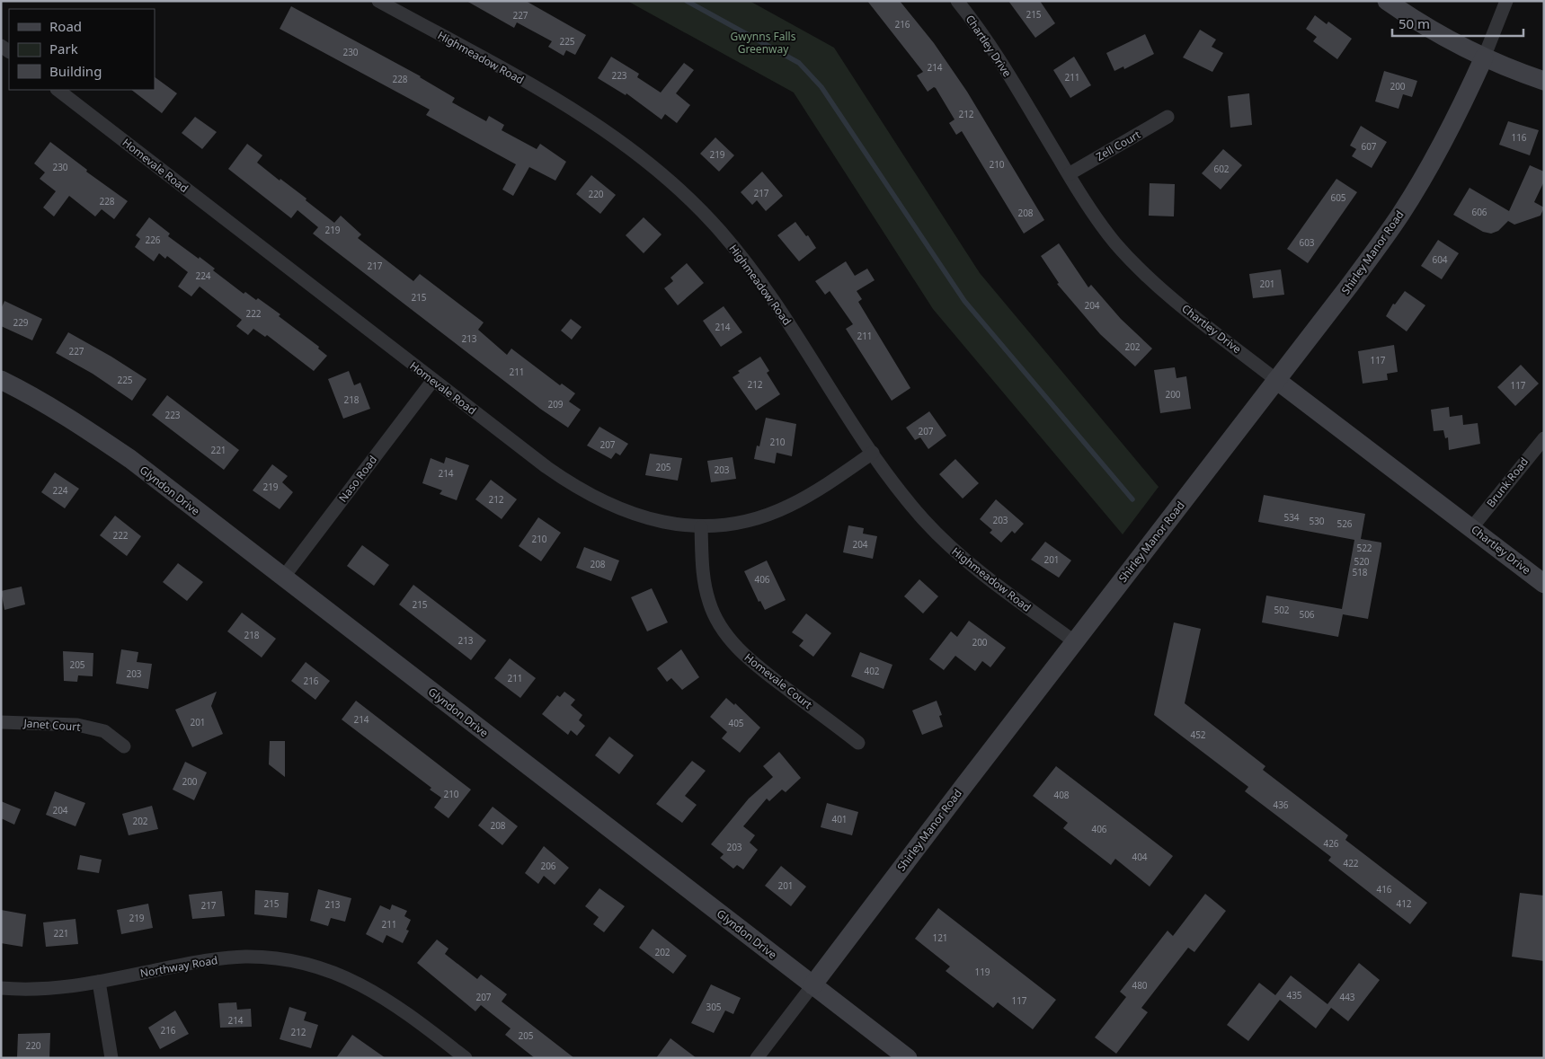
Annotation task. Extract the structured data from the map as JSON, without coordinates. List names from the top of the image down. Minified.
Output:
{"streets":{"street":["Chartley Drive","Highmeadow Road","Zell Court","Homevale Road","Shirley Manor Road","Naso Road","Brunk Road","Glyndon Drive","Homevale Court","Janet Court","Northway Road"]},"crossings":[["Chartley Drive","Zell Court"],["Chartley Drive","Shirley Manor Road"],["Chartley Drive","Brunk Road"],["Highmeadow Road","Homevale Road"],["Highmeadow Road","Shirley Manor Road"],["Homevale Road","Naso Road"],["Homevale Road","Homevale Court"],["Shirley Manor Road","Glyndon Drive"],["Naso Road","Glyndon Drive"]],"parks":["Gwynns Falls Greenway"],"house_numbers":["215","227","216","225","230","214","223","211","228","200","212","116","607","219","210","230","602","217","220","605","228","606","208","219","226","603","604","217","224","201","215","204","222","229","214","211","213","202","227","117","211","225","212","117","200","218","209","223","207","210","207","221","205","203","214","219","224","212","534","203","530","526","222","210","204","522","201","520","208","518","406","215","502","506","218","213","200","205","402","203","211","216","214","201","405","452","200","210","408","436","204","401","202","208","406","426","203","404","422","206","201","416","215","412","213","217","219","211","221","121","202","119","480","435","207","443","117","305","214","216","212","205","220"],"legend":["Road","Park","Building"],"scale_bar":"50 m"}
